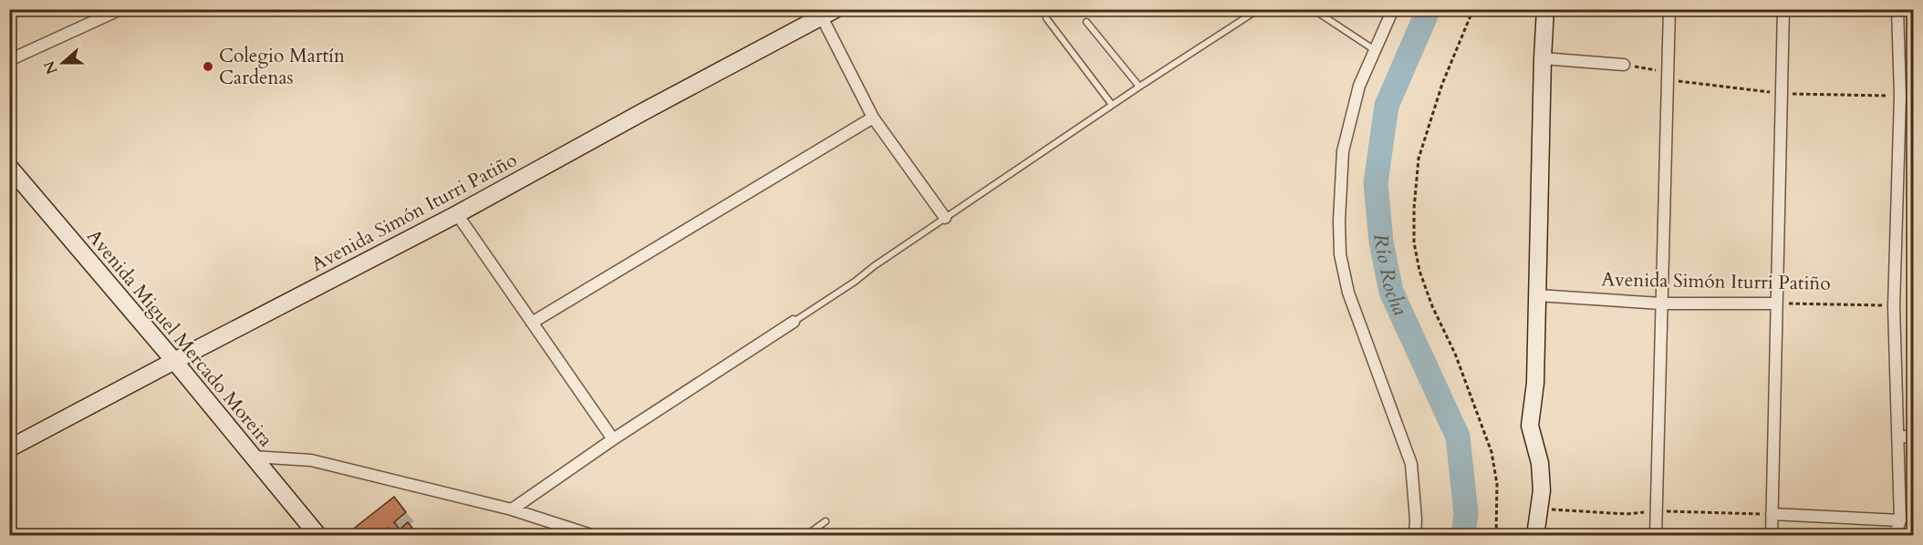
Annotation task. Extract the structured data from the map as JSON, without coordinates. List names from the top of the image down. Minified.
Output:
{"streets":{"street":["Avenida Simón Iturri Patiño","Avenida Miguel Mercado Moreira"]},"crossings":[["Avenida Simón Iturri Patiño","Avenida Miguel Mercado Moreira"]],"water":["Río Rocha"],"places":["Colegio Martín Cardenas"],"north":"left"}
